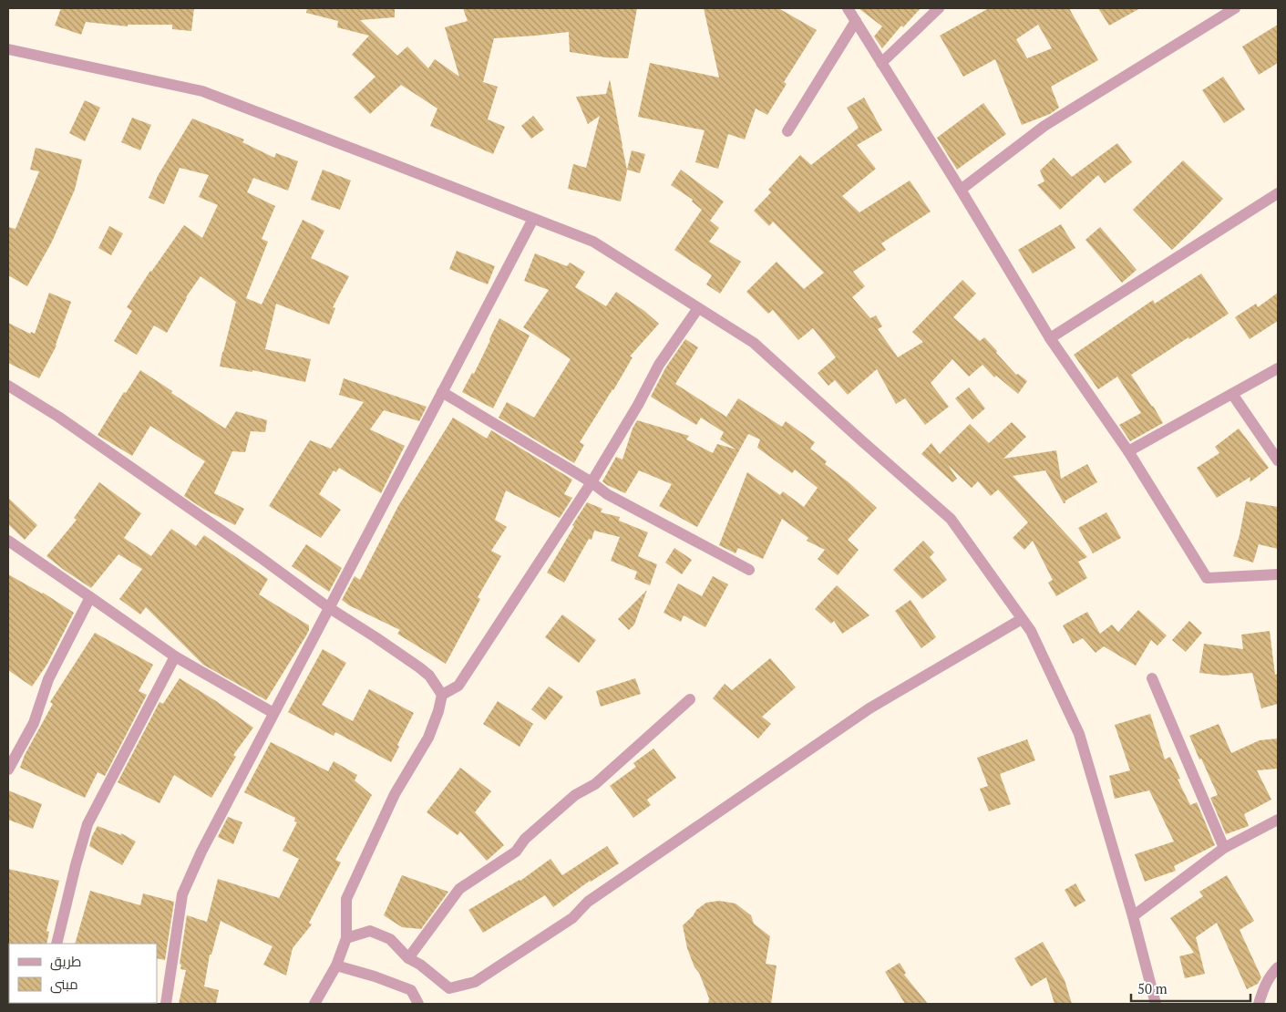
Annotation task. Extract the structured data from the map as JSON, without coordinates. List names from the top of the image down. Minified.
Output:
{"legend":["طريق","مبنى"],"scale_bar":"50 m"}
